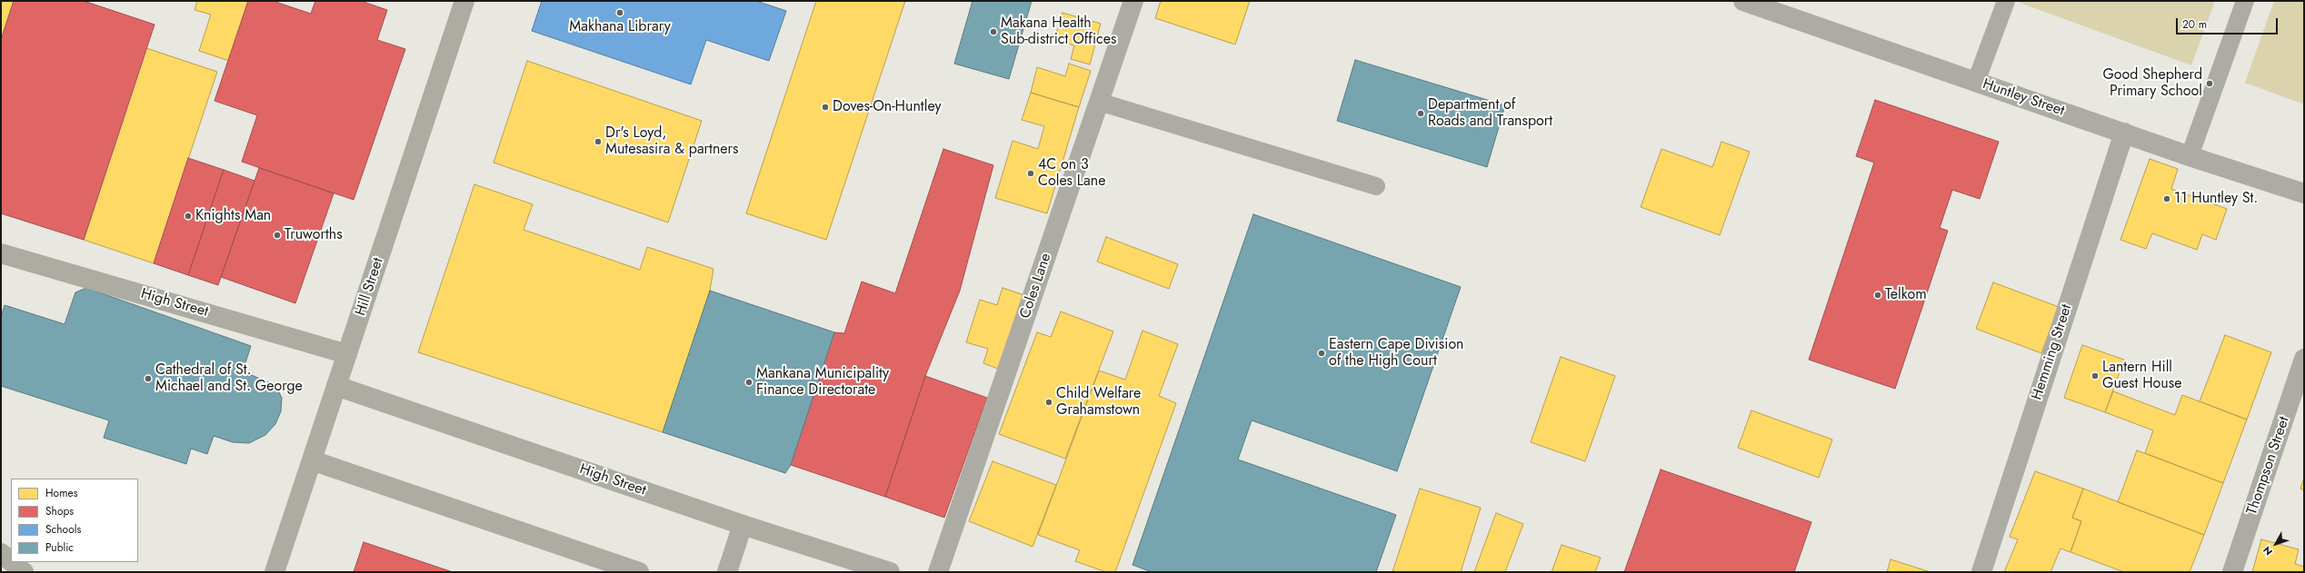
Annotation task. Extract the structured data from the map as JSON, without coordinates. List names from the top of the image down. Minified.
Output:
{"streets":{"street":["Huntley Street","Coles Lane","Hill Street","High Street","Hemming Street","Thompson Street"]},"crossings":[["Huntley Street","Hemming Street"],["Hill Street","High Street"]],"places":["Makhana Library","Makana Health Sub-district Offices","Good Shepherd Primary School","Doves-On-Huntley","Department of Roads and Transport","Dr's Loyd, Mutesasira & partners","4C on 3 Coles Lane","11 Huntley St.","Knights Man","Truworths","Telkom","Eastern Cape Division of the High Court","Lantern Hill Guest House","Cathedral of St. Michael and St. George","Mankana Municipality Finance Directorate","Child Welfare Grahamstown"],"legend":["Homes","Shops","Schools","Public"],"scale_bar":"20 m","north":"bottom left"}
